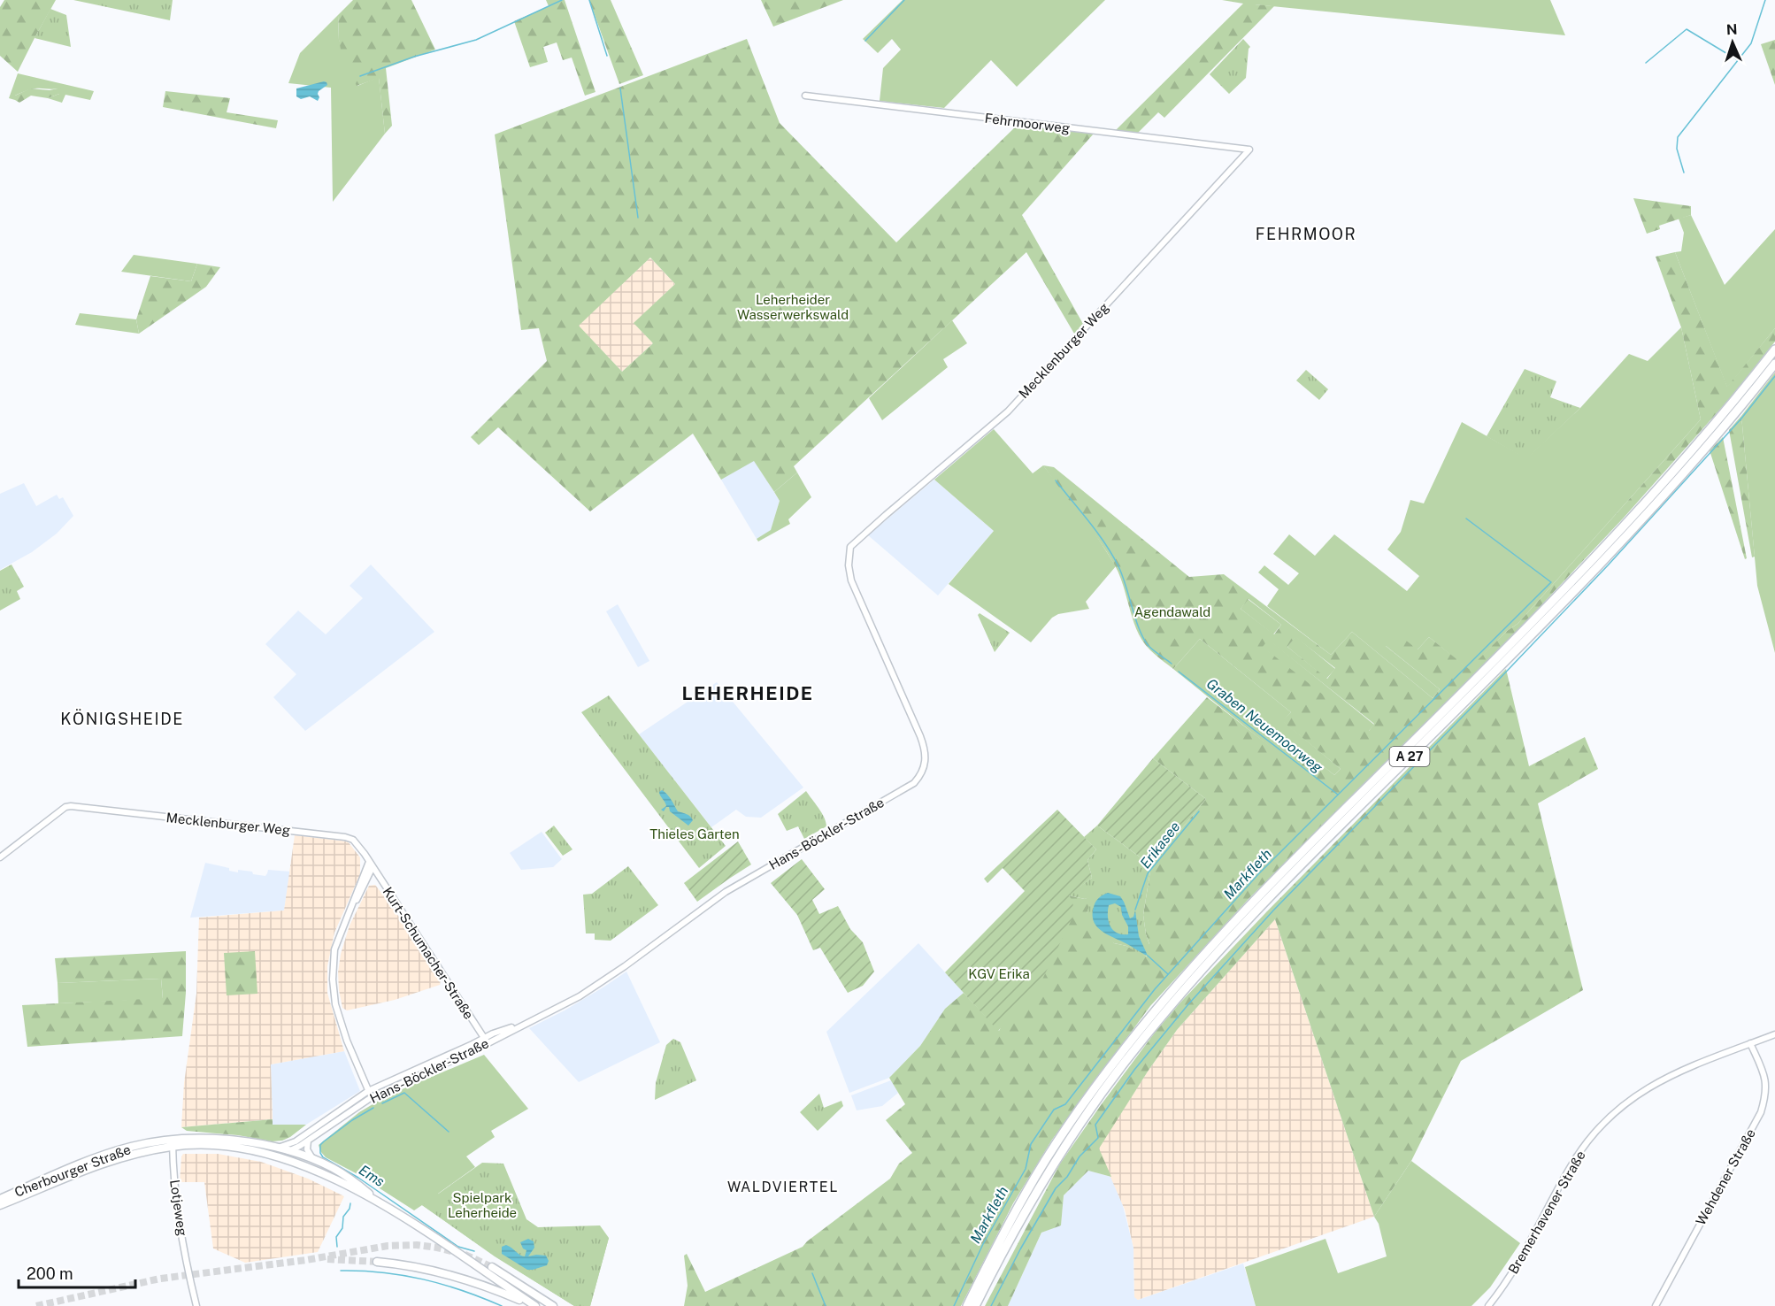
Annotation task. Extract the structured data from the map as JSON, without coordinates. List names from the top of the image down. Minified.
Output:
{"streets":{"highway":["A 27"],"main road":["Cherbourger Straße"],"street":["Fehrmoorweg","Mecklenburger Weg","Hans-Böckler-Straße","Kurt-Schumacher-Straße","Wehdener Straße","Lotjeweg","Bremerhavener Straße"]},"crossings":[["Fehrmoorweg","Mecklenburger Weg"],["Mecklenburger Weg","Hans-Böckler-Straße"],["Mecklenburger Weg","Kurt-Schumacher-Straße"],["Hans-Böckler-Straße","Kurt-Schumacher-Straße"],["Hans-Böckler-Straße","Cherbourger Straße"],["Cherbourger Straße","Lotjeweg"],["Wehdener Straße","Bremerhavener Straße"]],"districts":["FEHRMOOR","LEHERHEIDE","KÖNIGSHEIDE","WALDVIERTEL"],"water":["Graben Neuemoorweg","Erikasee","Markfleth","Ems"],"parks":["Leherheider Wasserwerkswald","Agendawald","Thieles Garten","KGV Erika","Spielpark Leherheide"],"scale_bar":"200 m","north":"top"}
